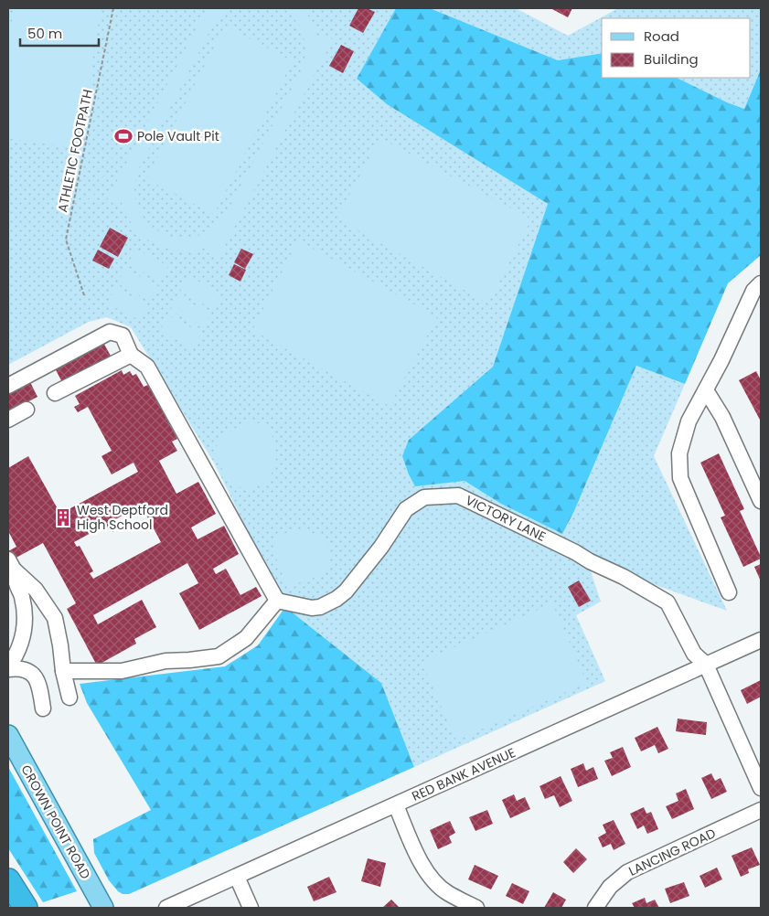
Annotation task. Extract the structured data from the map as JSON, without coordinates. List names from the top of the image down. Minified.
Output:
{"streets":{"main road":["CROWN POINT ROAD"],"street":["VICTORY LANE","RED BANK AVENUE","LANCING ROAD"],"path":["ATHLETIC FOOTPATH"]},"crossings":[["VICTORY LANE","RED BANK AVENUE"]],"places":{"sports":["Pole Vault Pit"],"building":["West Deptford High School"]},"legend":["Road","Building"],"scale_bar":"50 m"}
